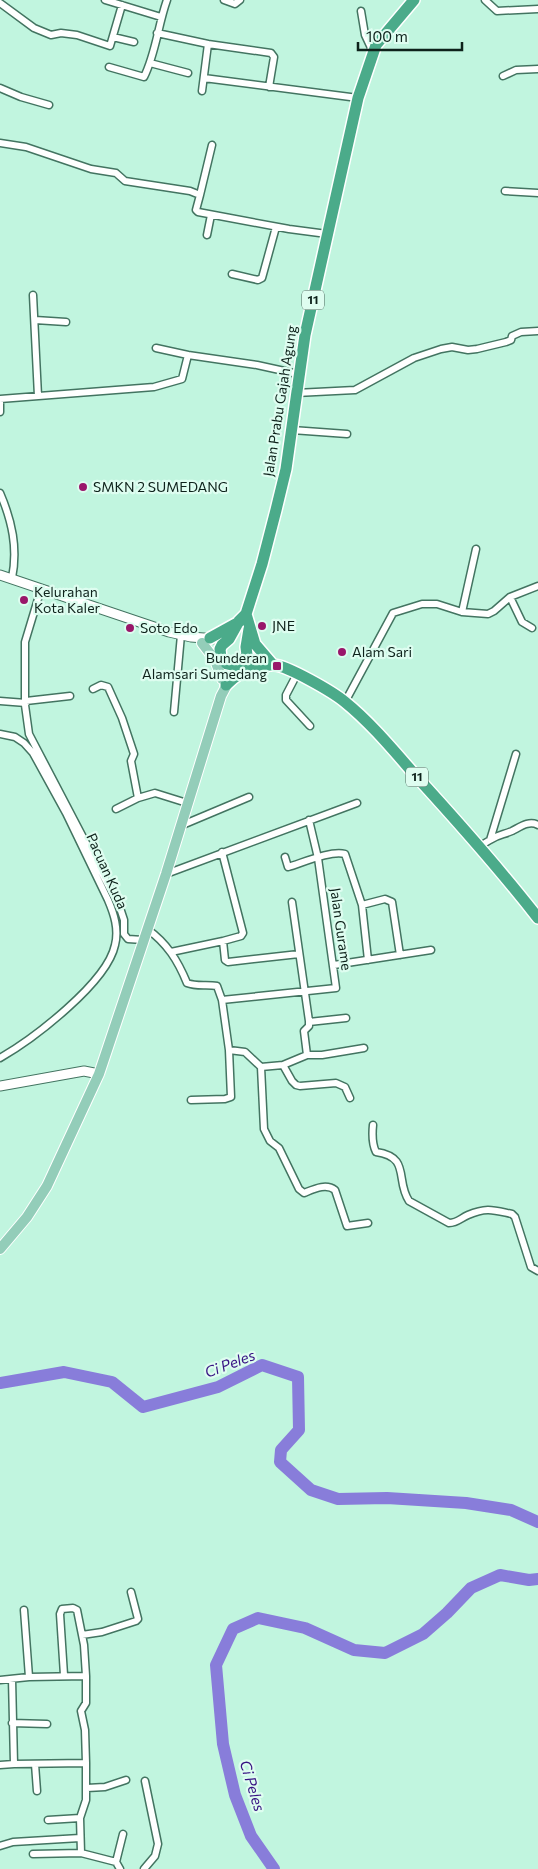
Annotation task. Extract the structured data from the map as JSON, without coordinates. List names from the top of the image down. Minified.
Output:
{"streets":{"highway":["11","Jalan Prabu Gajah Agung"],"street":["Pacuan Kuda","Jalan Gurame"]},"crossings":[["11","Jalan Prabu Gajah Agung"]],"water":["Ci Peles"],"places":{"other":["SMKN 2 SUMEDANG","Kelurahan Kota Kaler","JNE","Soto Edo","Alam Sari"],"transit":["Bunderan Alamsari Sumedang"]},"scale_bar":"100 m"}
